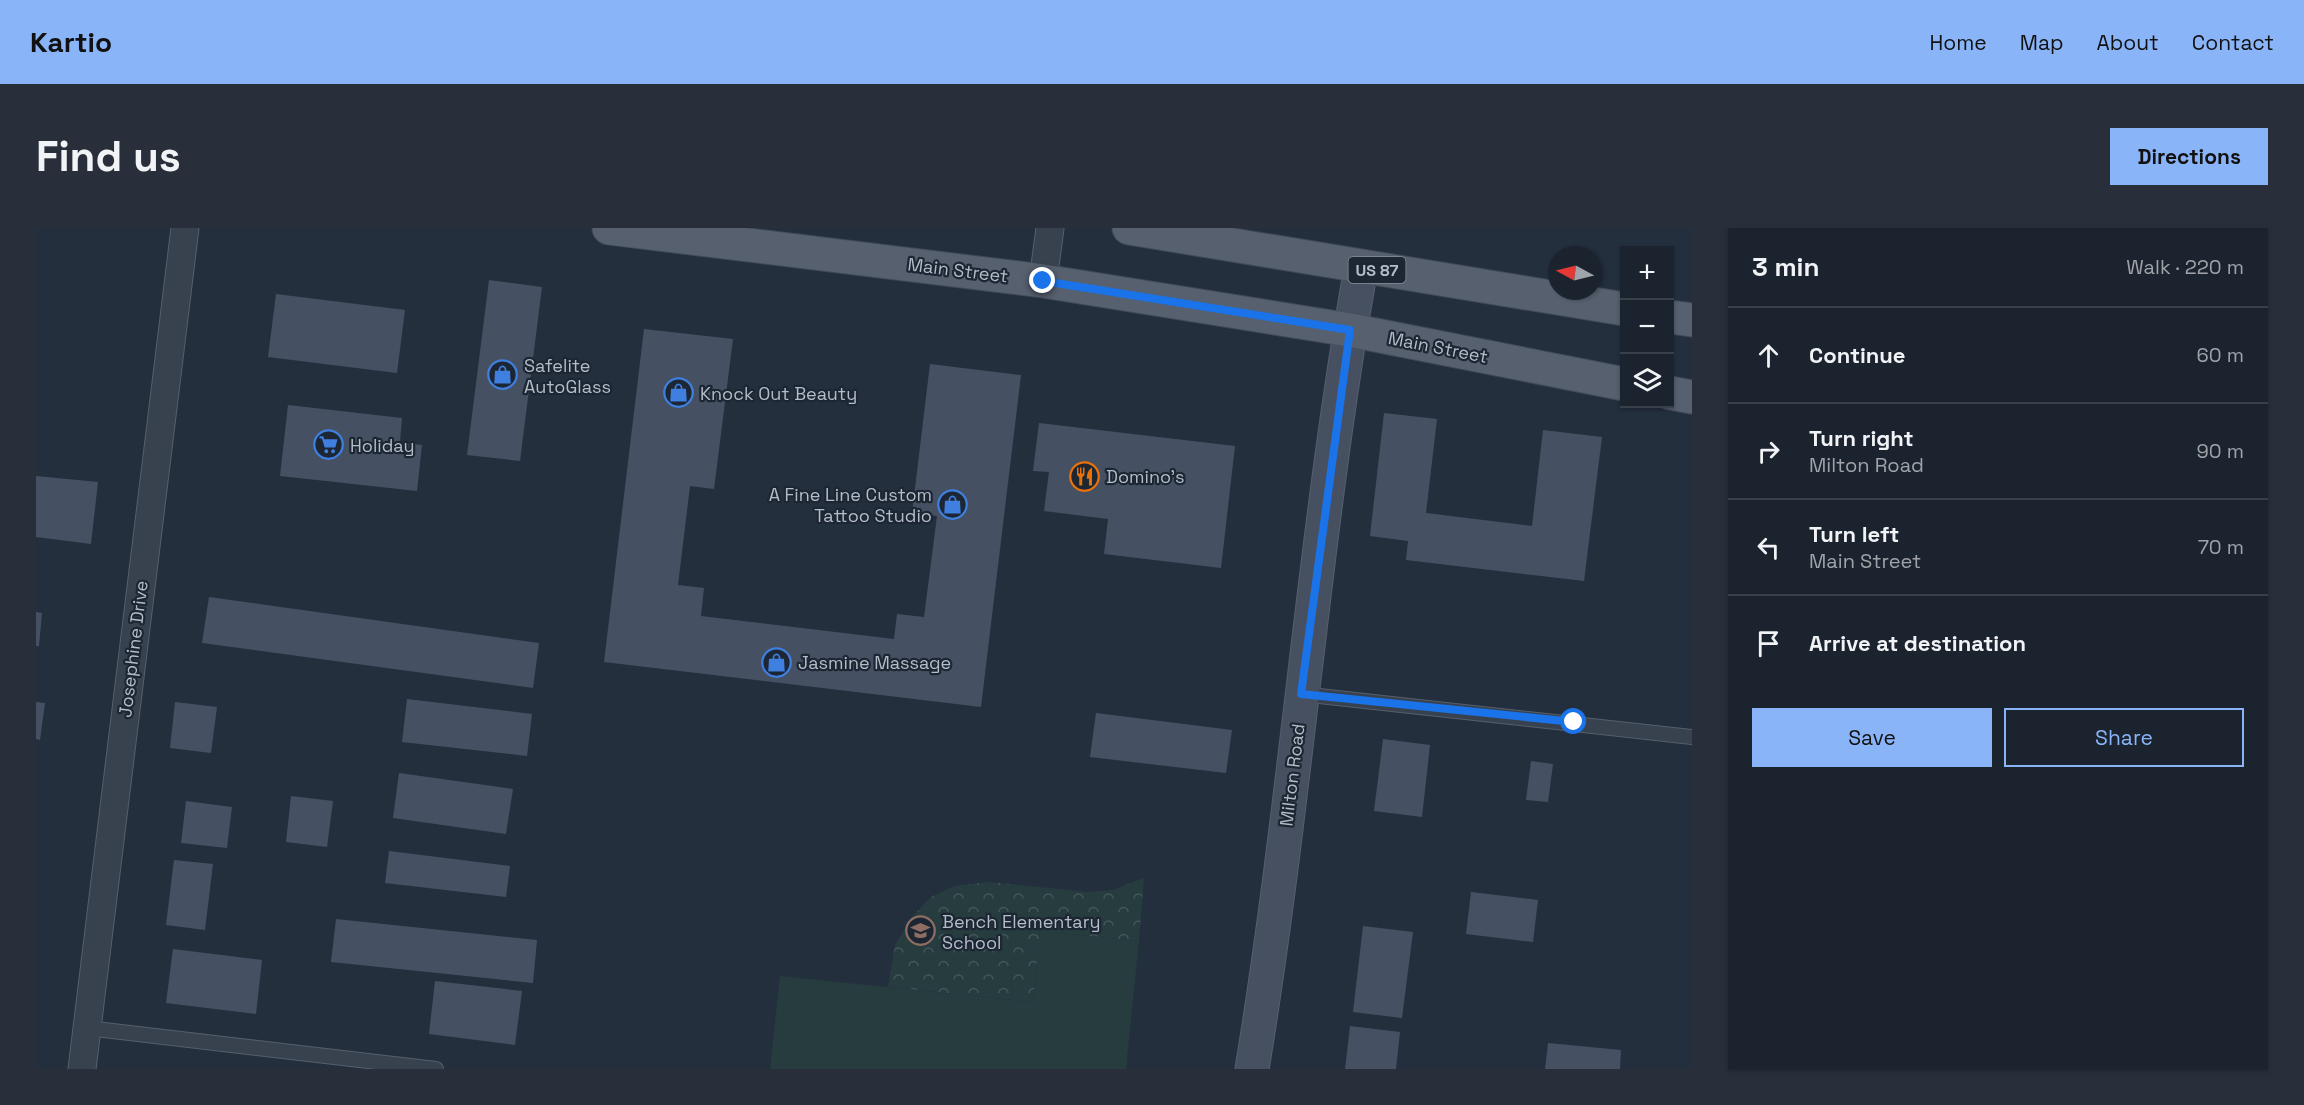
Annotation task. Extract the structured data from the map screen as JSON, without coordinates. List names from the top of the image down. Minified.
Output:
{"streets":{"main road":["Main Street","US 87"],"street":["Josephine Drive","Milton Road"]},"crossings":[["Main Street","Milton Road"],["US 87","Milton Road"]],"places":{"shop":["Safelite AutoGlass","Knock Out Beauty","A Fine Line Custom Tattoo Studio","Jasmine Massage"],"supermarket":["Holiday"],"restaurant":["Domino's"],"school or university":["Bench Elementary School"]},"north":"left","page":{"header":"Kartio","nav":["Home","Map","About","Contact"],"buttons":["Directions",["Save","Share"]],"title":"Find us","heading":["3 min","Walk · 220 m"],"map_buttons":["+","−"],"list":[["Continue","60 m"],["Turn right","Milton Road","90 m"],["Turn left","Main Street","70 m"],"Arrive at destination"]}}
